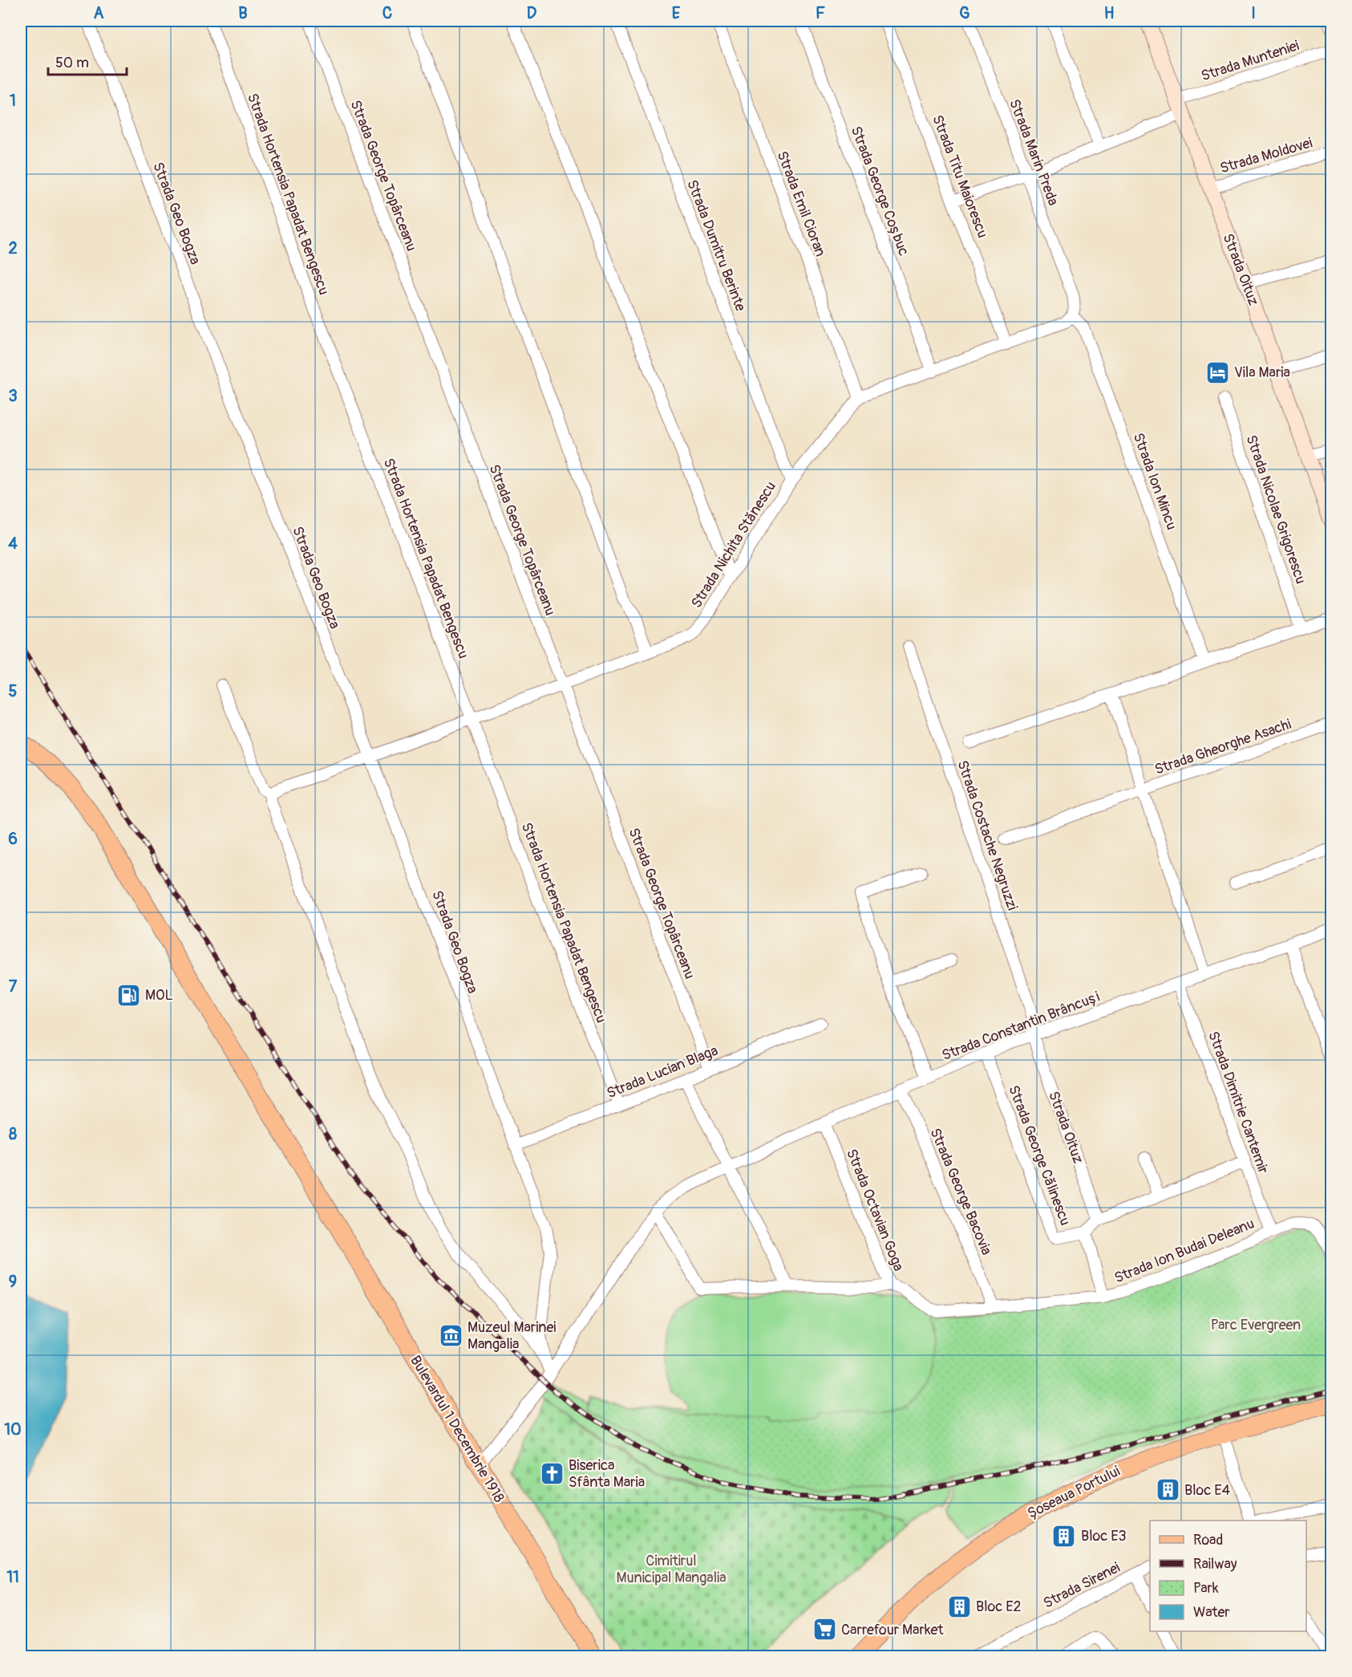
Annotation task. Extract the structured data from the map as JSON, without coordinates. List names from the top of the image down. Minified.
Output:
{"streets":{"main road":["Strada Oituz","Bulevardul 1 Decembrie 1918","Șoseaua Portului"],"street":["Strada Munteniei","Strada Marin Preda","Strada Moldovei","Strada George Topârceanu","Strada Titu Maiorescu","Strada George Coșbuc","Strada Hortensia Papadat Bengescu","Strada Emil Cioran","Strada Geo Bogza","Strada Dumitru Berinte","Strada Ion Mincu","Strada Nicolae Grigorescu","Strada Nichita Stănescu","Strada Gheorghe Asachi","Strada Costache Negruzzi","Strada Constantin Brâncuși","Strada Lucian Blaga","Strada Dimitrie Cantemir","Strada George Călinescu","Strada George Bacovia","Strada Octavian Goga","Strada Ion Budai Deleanu","Strada Sirenei"]},"crossings":[["Strada Munteniei","Strada Oituz"],["Strada Marin Preda","Strada Ion Mincu"],["Strada Moldovei","Strada Oituz"],["Strada George Topârceanu","Strada Nichita Stănescu"],["Strada George Topârceanu","Strada Lucian Blaga"],["Strada Hortensia Papadat Bengescu","Strada Nichita Stănescu"],["Strada Hortensia Papadat Bengescu","Strada Lucian Blaga"],["Strada Emil Cioran","Strada Nichita Stănescu"],["Strada Geo Bogza","Strada Nichita Stănescu"],["Strada Geo Bogza","Strada Lucian Blaga"],["Strada Dumitru Berinte","Strada Nichita Stănescu"],["Strada Oituz","Strada Costache Negruzzi"],["Strada Oituz","Strada Constantin Brâncuși"],["Strada Gheorghe Asachi","Strada Constantin Brâncuși"],["Strada Costache Negruzzi","Strada Constantin Brâncuși"],["Strada Constantin Brâncuși","Strada Dimitrie Cantemir"],["Strada Constantin Brâncuși","Strada George Călinescu"],["Strada Constantin Brâncuși","Strada George Bacovia"],["Strada Constantin Brâncuși","Strada Octavian Goga"],["Strada Constantin Brâncuși","Bulevardul 1 Decembrie 1918"],["Strada Dimitrie Cantemir","Strada Ion Budai Deleanu"],["Strada George Bacovia","Strada Octavian Goga"],["Strada George Bacovia","Strada Ion Budai Deleanu"],["Strada Octavian Goga","Strada Ion Budai Deleanu"]],"parks":["Parc Evergreen","Cimitirul Municipal Mangalia"],"places":{"hotel":["Vila Maria"],"fuel station":["MOL"],"museum":["Muzeul Marinei Mangalia"],"church":["Biserica Sfânta Maria"],"building":["Bloc E4","Bloc E3","Bloc E2"],"supermarket":["Carrefour Market"]},"legend":["Road","Railway","Park","Water"],"scale_bar":"50 m","grid":{"columns":["A","B","C","D","E","F","G","H","I"],"rows":["1","2","3","4","5","6","7","8","9","10","11"]}}
